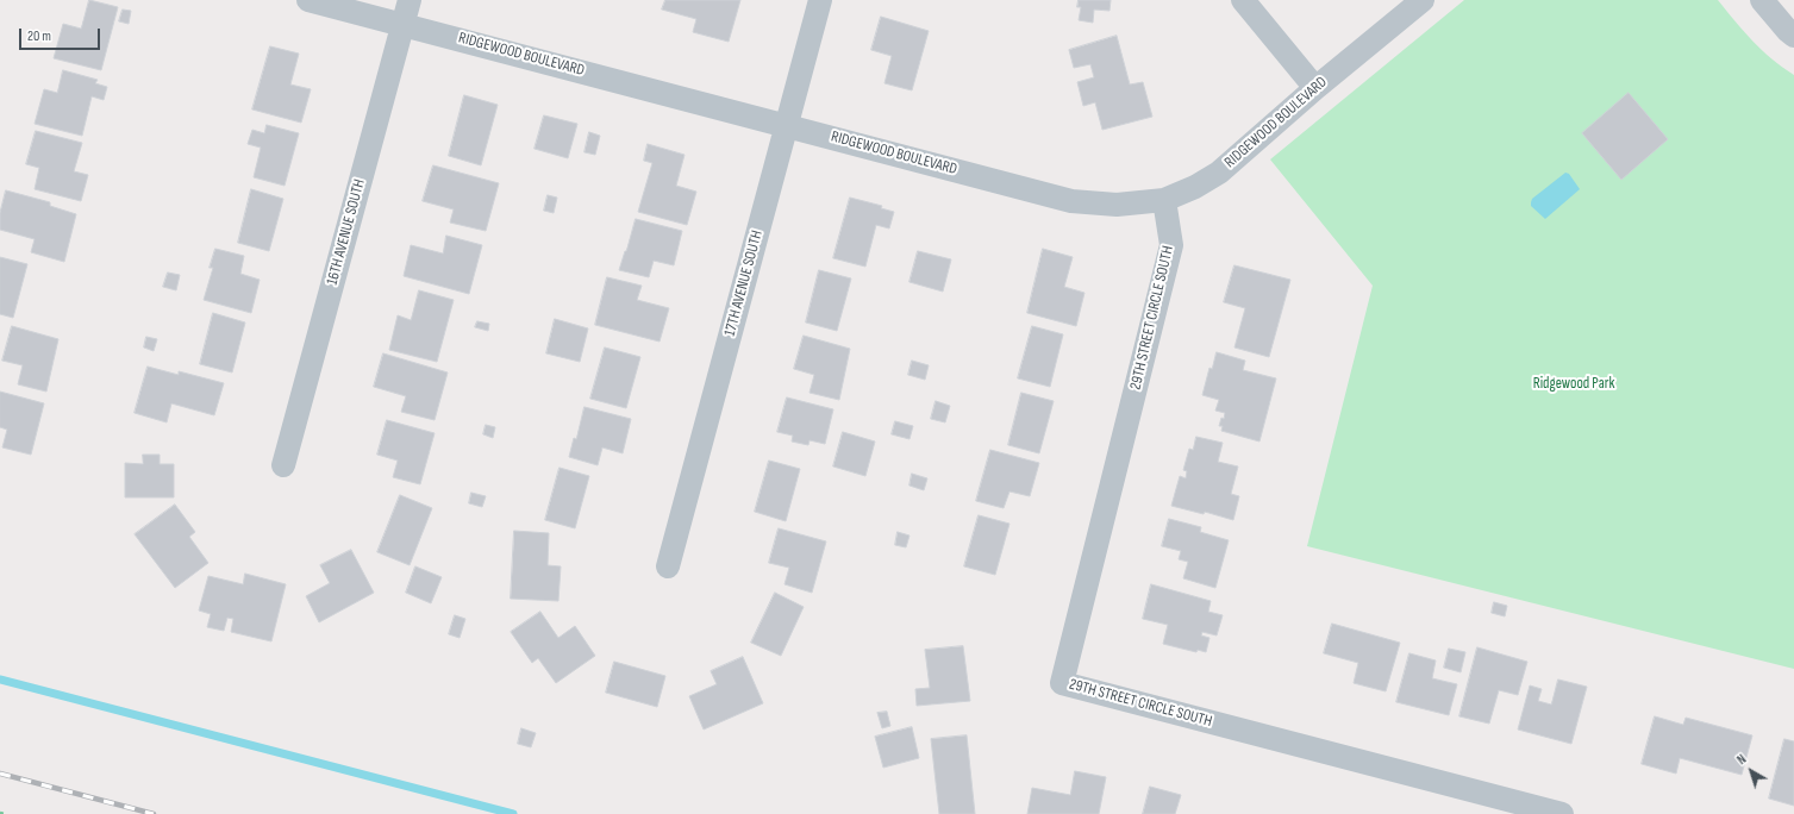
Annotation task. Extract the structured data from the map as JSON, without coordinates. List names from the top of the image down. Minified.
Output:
{"streets":{"street":["RIDGEWOOD BOULEVARD","16TH AVENUE SOUTH","17TH AVENUE SOUTH","29TH STREET CIRCLE SOUTH"]},"crossings":[["RIDGEWOOD BOULEVARD","16TH AVENUE SOUTH"],["RIDGEWOOD BOULEVARD","17TH AVENUE SOUTH"],["RIDGEWOOD BOULEVARD","29TH STREET CIRCLE SOUTH"]],"parks":["Ridgewood Park"],"scale_bar":"20 m","north":"top left"}
